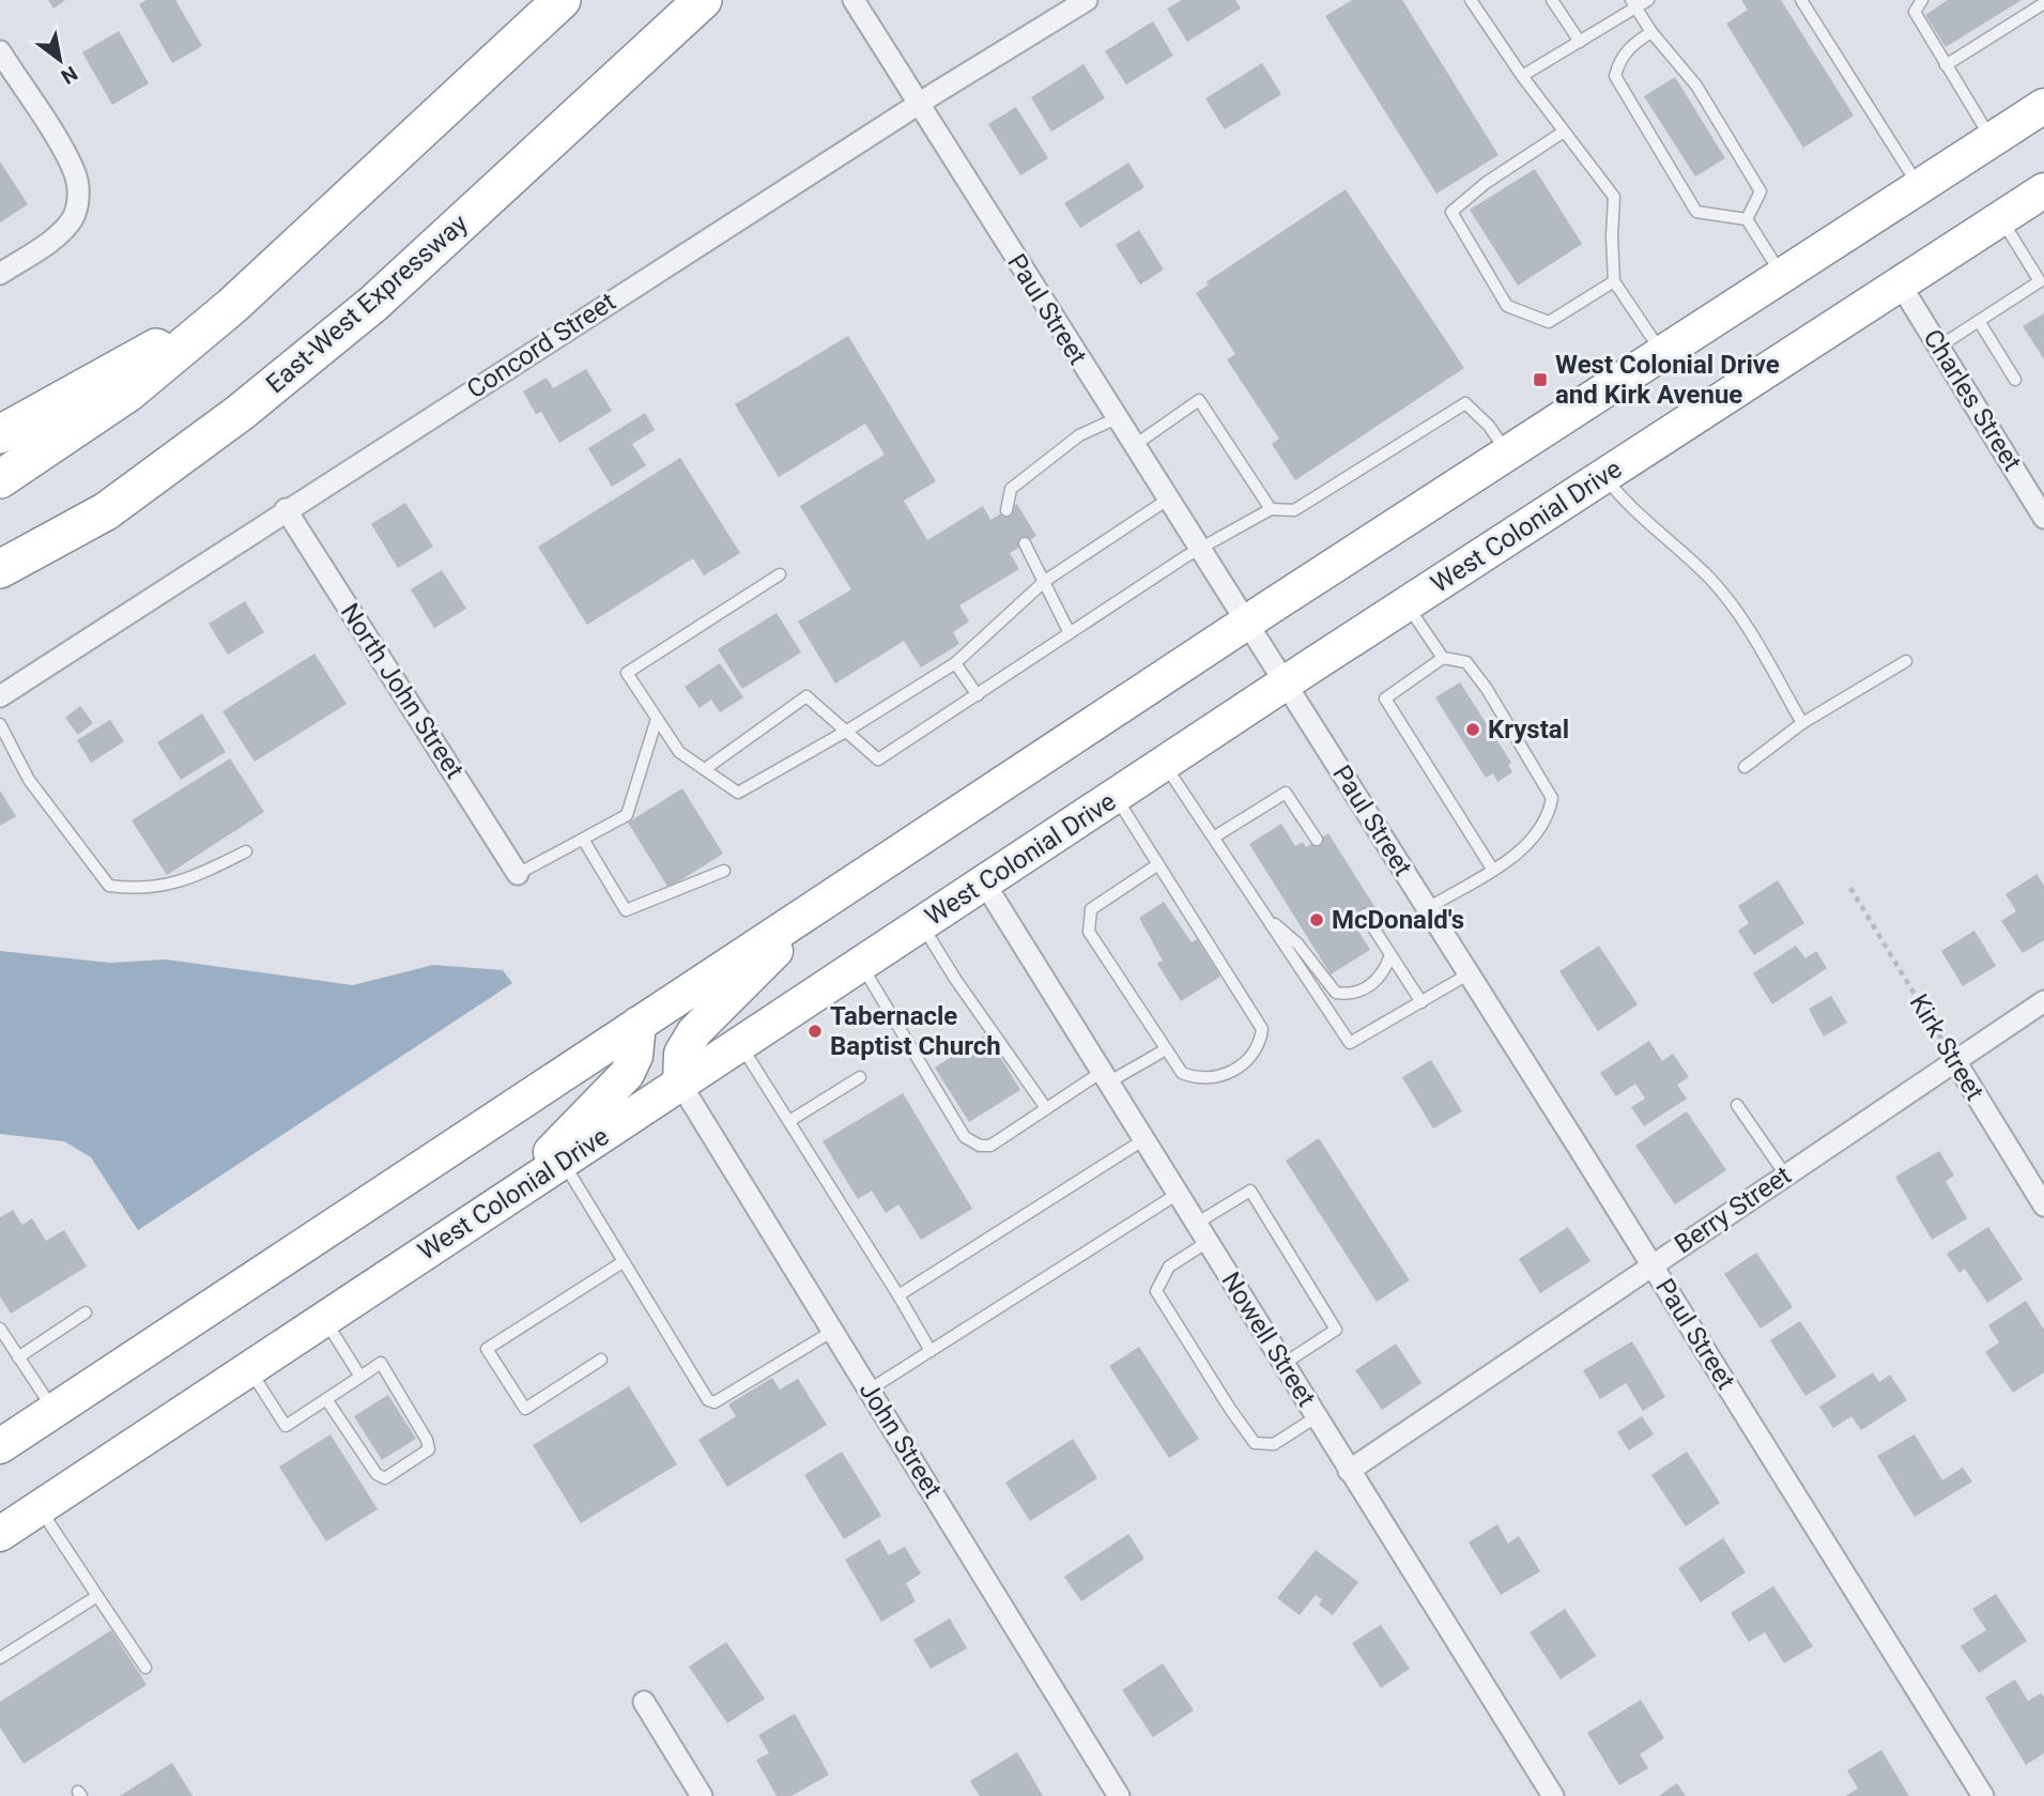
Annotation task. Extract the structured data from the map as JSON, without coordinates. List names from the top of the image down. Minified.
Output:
{"streets":{"highway":["East-West Expressway","West Colonial Drive"],"street":["Paul Street","Concord Street","Charles Street","North John Street","Kirk Street","Berry Street","Nowell Street","John Street"]},"crossings":[["Paul Street","Concord Street"],["Paul Street","West Colonial Drive"],["Paul Street","Berry Street"],["Concord Street","North John Street"],["Charles Street","West Colonial Drive"],["West Colonial Drive","Nowell Street"],["West Colonial Drive","John Street"],["Kirk Street","Berry Street"],["Berry Street","Nowell Street"]],"places":{"transit":["West Colonial Drive and Kirk Avenue"],"other":["Krystal","McDonald's","Tabernacle Baptist Church"]},"north":"bottom right"}
